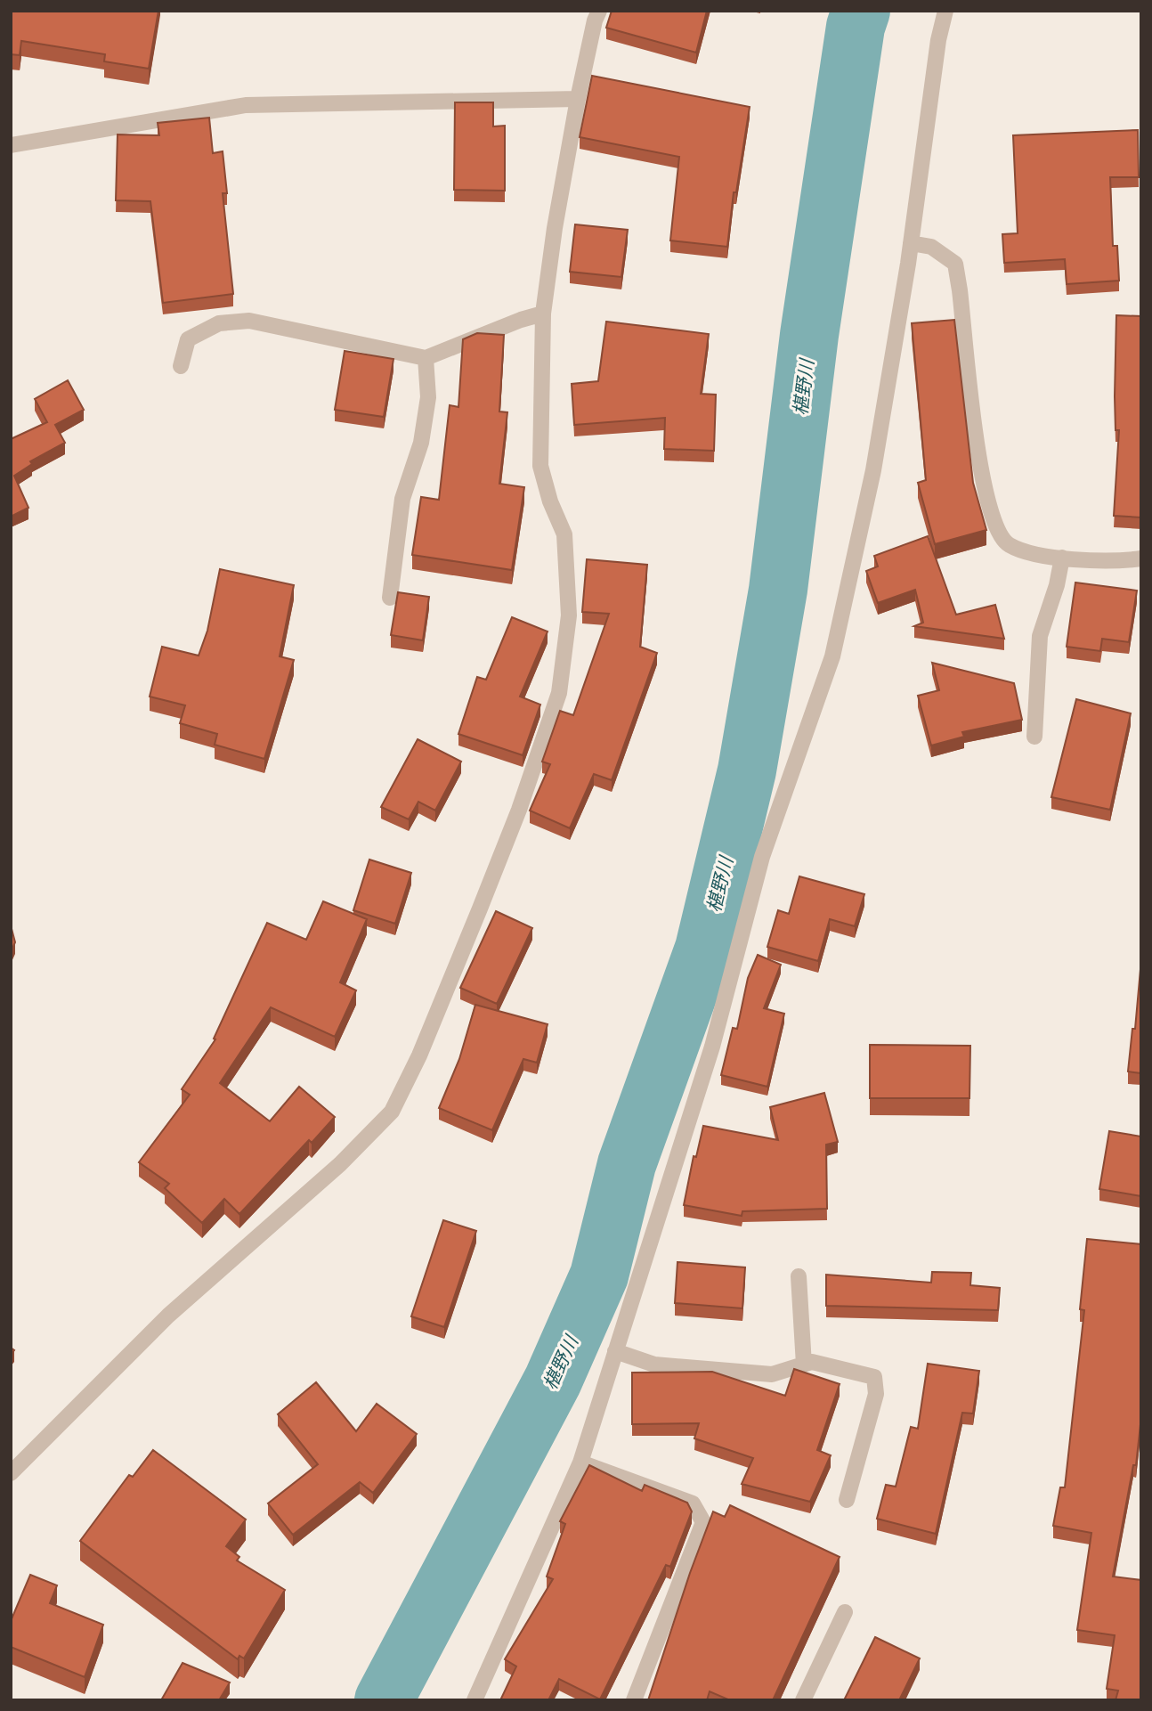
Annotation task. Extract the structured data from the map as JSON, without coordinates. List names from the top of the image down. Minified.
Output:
{"water":["椹野川"]}
